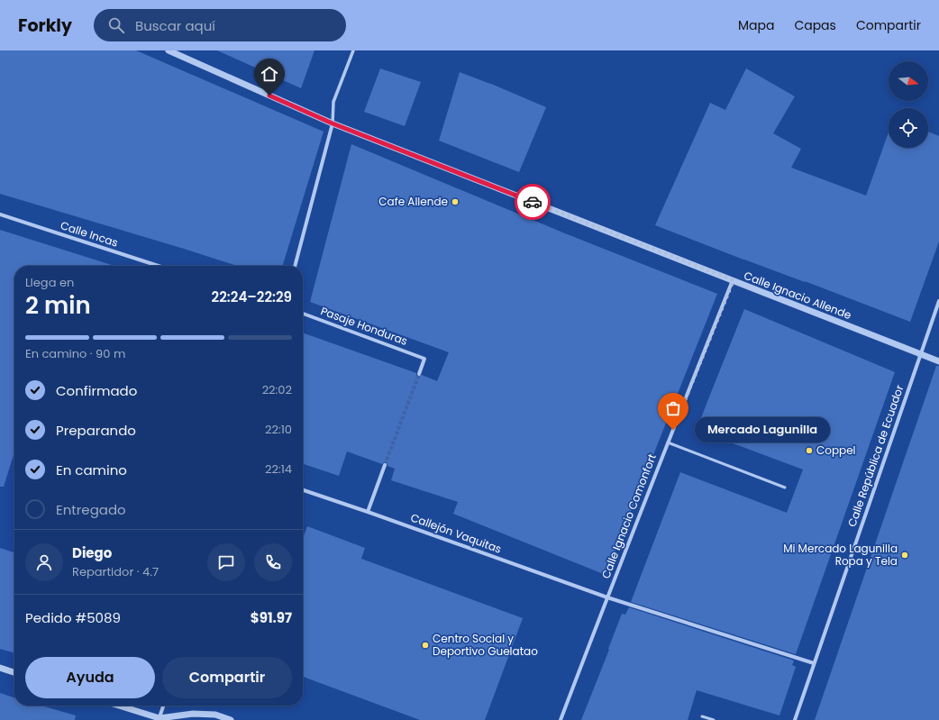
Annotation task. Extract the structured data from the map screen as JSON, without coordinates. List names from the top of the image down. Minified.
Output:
{"streets":{"street":["Calle Incas","Calle Ignacio Allende","Pasaje Honduras","Calle República de Ecuador","Calle Ignacio Comonfort","Callejón Vaquitas"]},"crossings":[["Calle Ignacio Allende","Calle República de Ecuador"],["Calle Ignacio Allende","Calle Ignacio Comonfort"],["Calle República de Ecuador","Callejón Vaquitas"],["Calle Ignacio Comonfort","Callejón Vaquitas"]],"places":["Cafe Allende","Mercado Lagunilla","Coppel","Mi Mercado Lagunilla Ropa y Tela","Centro Social y Deportivo Guelatao"],"north":"right","page":{"header":"Forkly","search":"Buscar aquí","nav":["Mapa","Capas","Compartir"],"heading":["2 min","Llega en","22:24–22:29"],"panel":["Diego","Repartidor · 4.7","Pedido #5089","$91.97"],"bar":"En camino · 90 m","list":[["Confirmado","22:02"],["Preparando","22:10"],["En camino","22:14"],"Entregado"],"bubble":"Mercado Lagunilla","buttons":["Ayuda","Compartir"]}}
